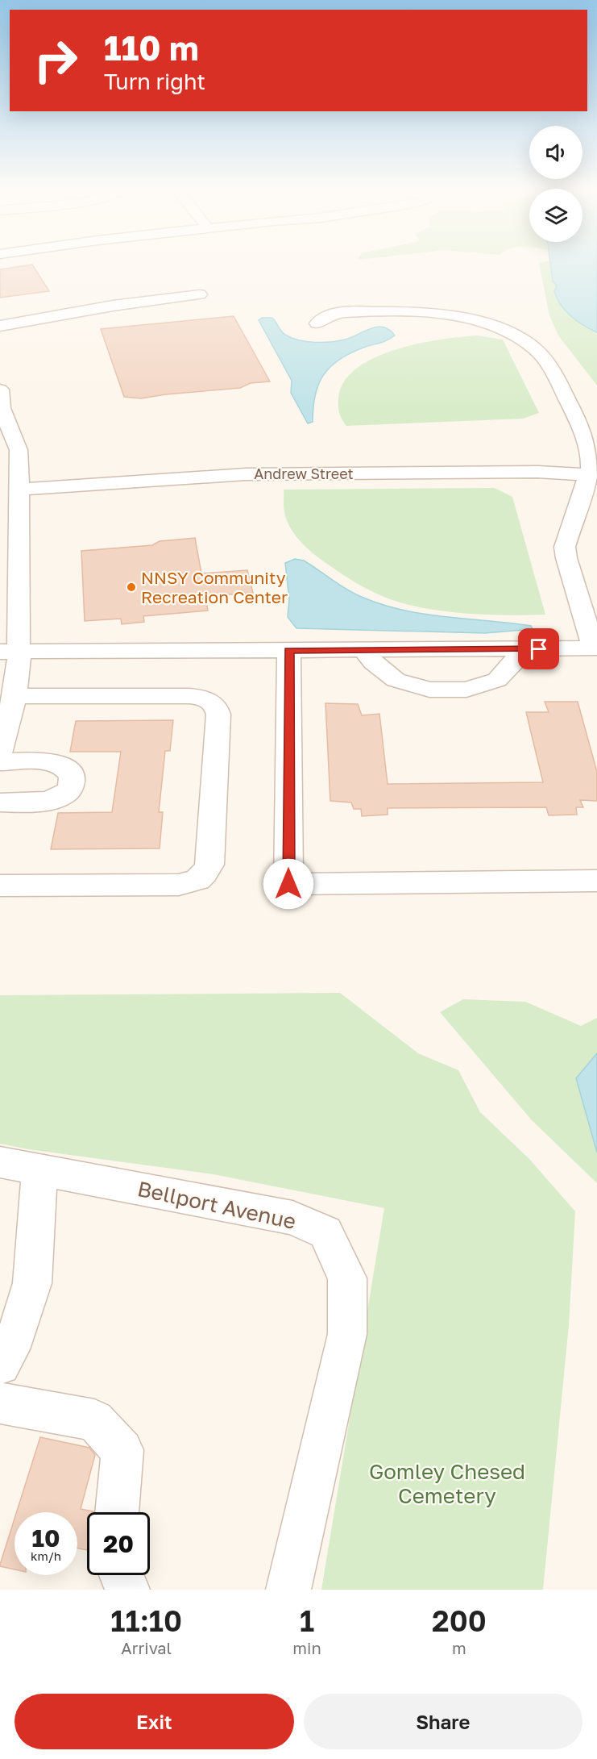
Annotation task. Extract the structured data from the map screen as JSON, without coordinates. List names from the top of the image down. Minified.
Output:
{"streets":{"street":["Andrew Street","Bellport Avenue"]},"parks":["Gomley Chesed Cemetery"],"places":["NNSY Community Recreation Center"],"page":{"turn":["110 m","Turn right"],"speed":"10 km/h","limit":"20","eta":["11:10","Arrival","1","min","200","m"],"buttons":["Exit","Share"]}}
